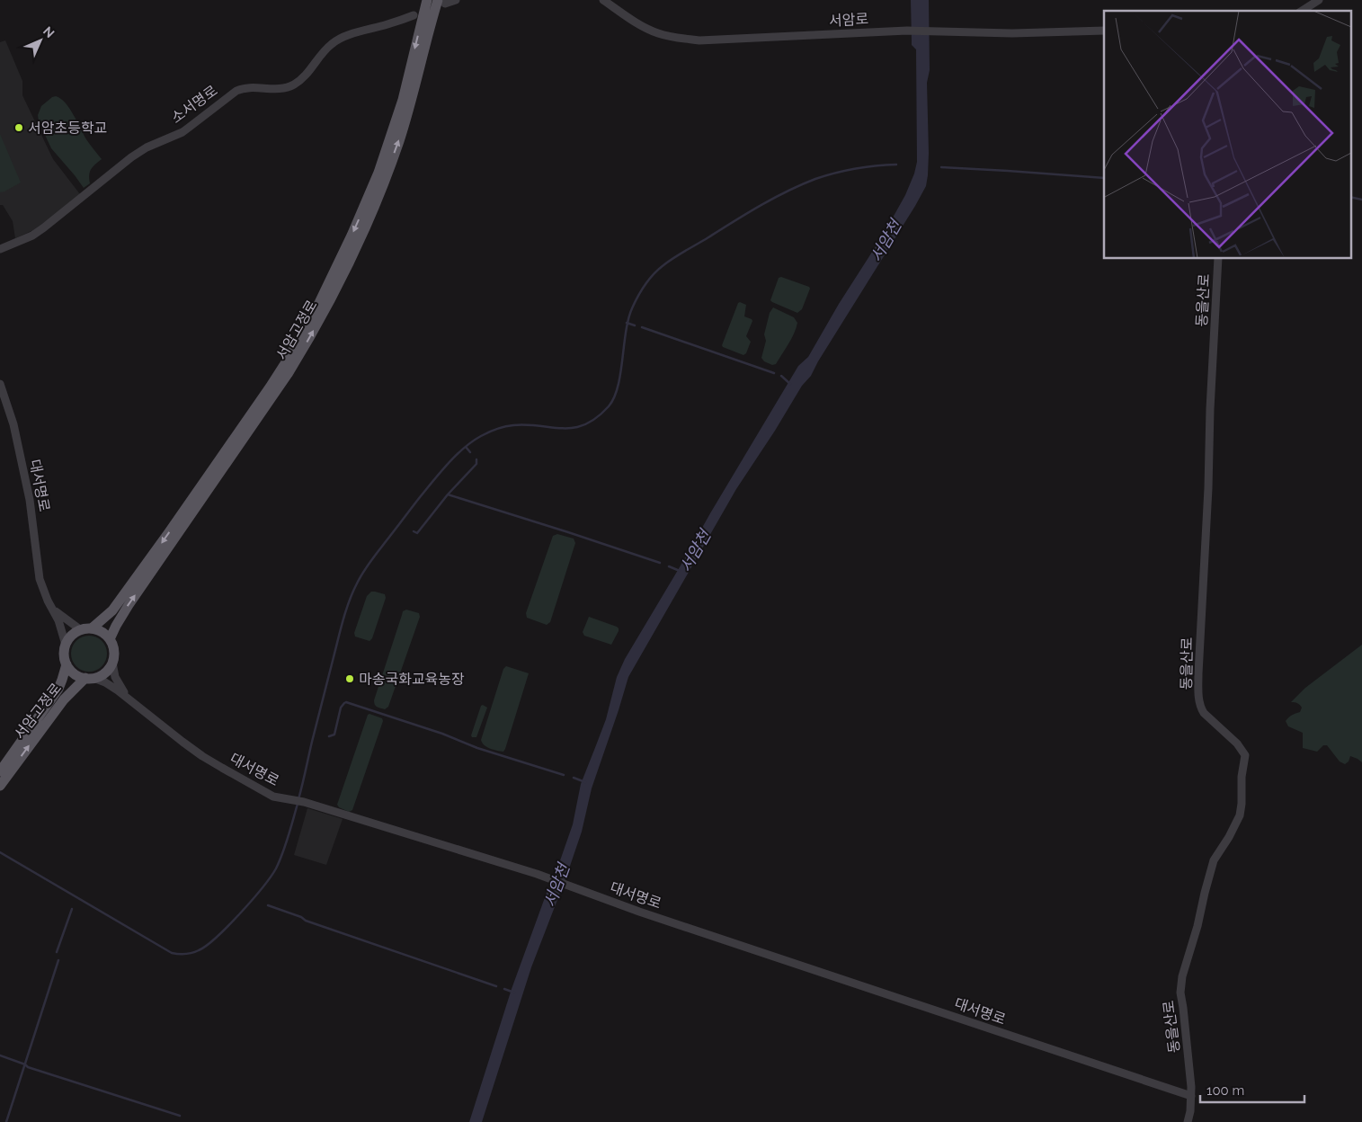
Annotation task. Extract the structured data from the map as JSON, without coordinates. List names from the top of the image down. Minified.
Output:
{"streets":{"main road":["서암고정로"],"street":["서암로","소서명로","동을산로","대서명로"]},"crossings":[["동을산로","대서명로"],["서암고정로","대서명로"]],"water":["서암천"],"places":["서암초등학교","마송국화교육농장"],"scale_bar":"100 m","north":"top right"}
